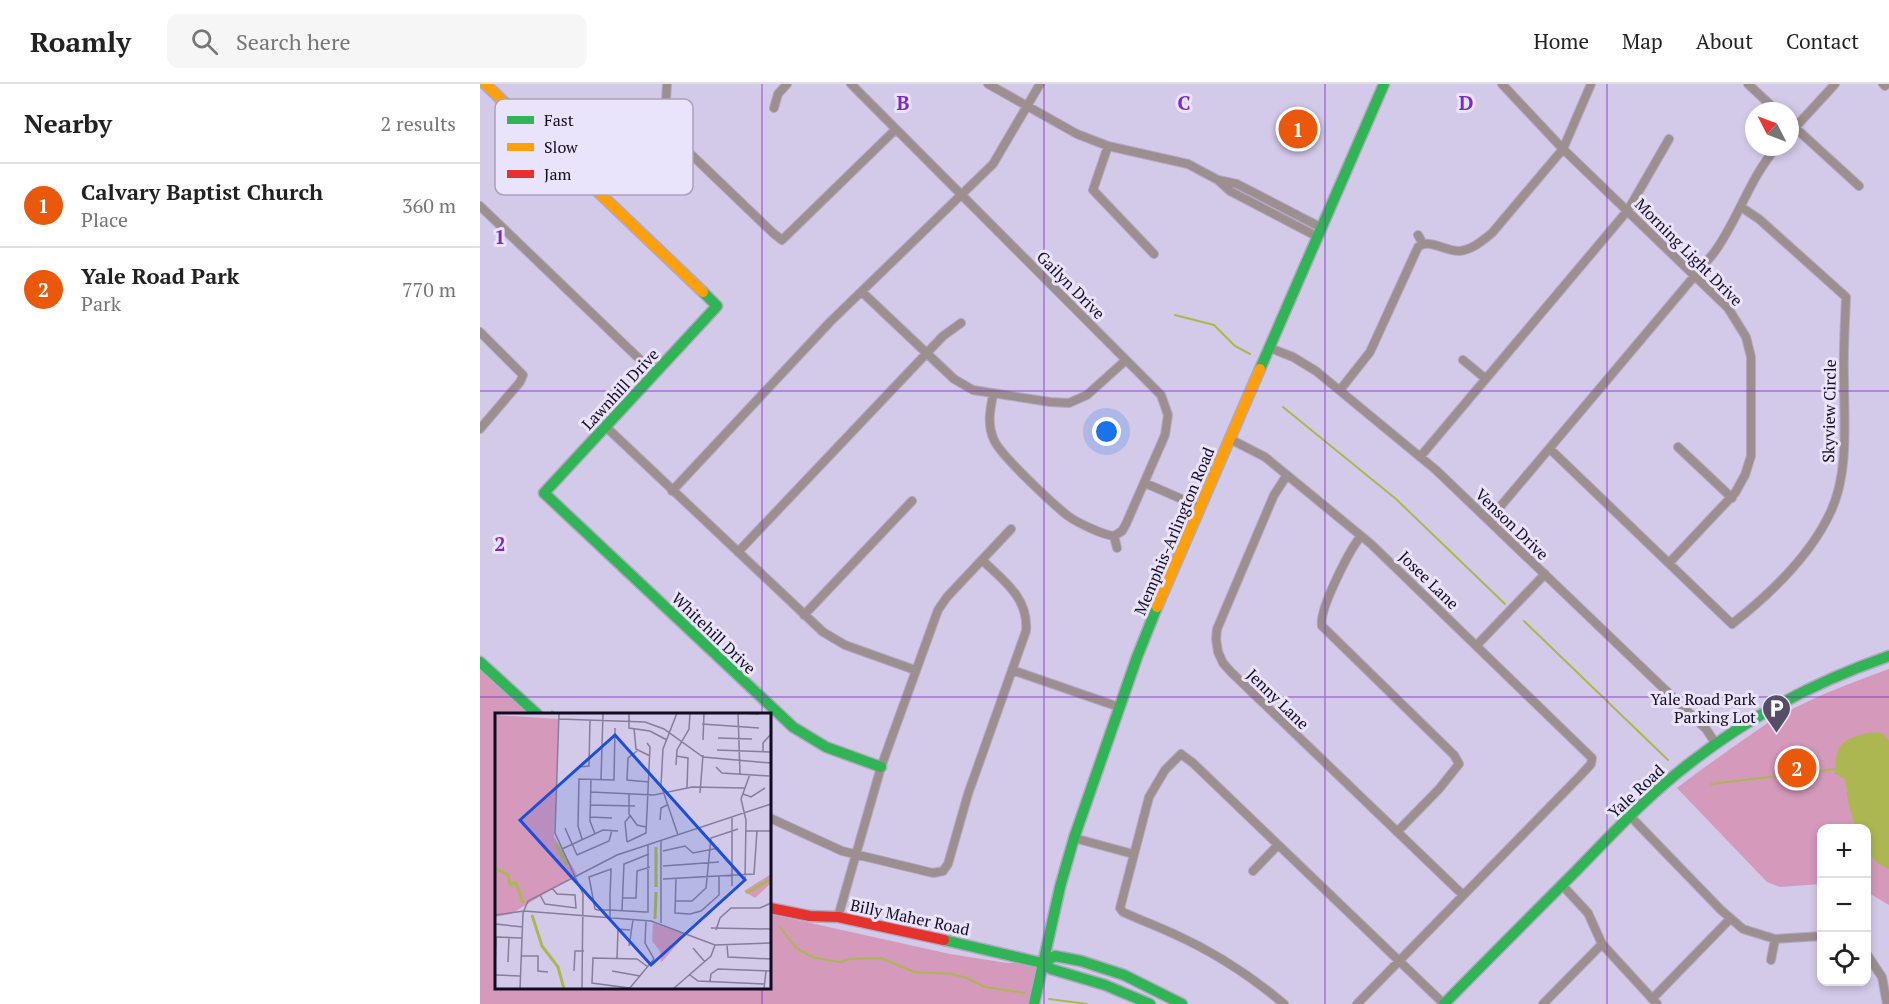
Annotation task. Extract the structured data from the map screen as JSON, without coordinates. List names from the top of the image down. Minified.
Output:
{"streets":{"street":["Morning Light Drive","Gailyn Drive","Lawnhill Drive","Skyview Circle","Venson Drive","Memphis-Arlington Road","Josee Lane","Whitehill Drive","Jenny Lane","Yale Road","Billy Maher Road"]},"crossings":[["Morning Light Drive","Skyview Circle"],["Lawnhill Drive","Whitehill Drive"],["Venson Drive","Memphis-Arlington Road"],["Venson Drive","Yale Road"],["Memphis-Arlington Road","Josee Lane"],["Memphis-Arlington Road","Billy Maher Road"],["Josee Lane","Jenny Lane"]],"places":{"parking":["Yale Road Park Parking Lot"]},"legend":["Fast","Slow","Jam"],"north":"top left","page":{"header":"Roamly","search":"Search here","nav":["Home","Map","About","Contact"],"heading":["Nearby","2 results"],"pins":["1","2"],"list":[{"mark":"1","name":"Calvary Baptist Church","note":"Place","value":"360 m"},{"mark":"2","name":"Yale Road Park","note":"Park","value":"770 m"}],"map_buttons":["+","−"]},"grid":{"columns":["B","C","D"],"rows":["1","2"]}}
